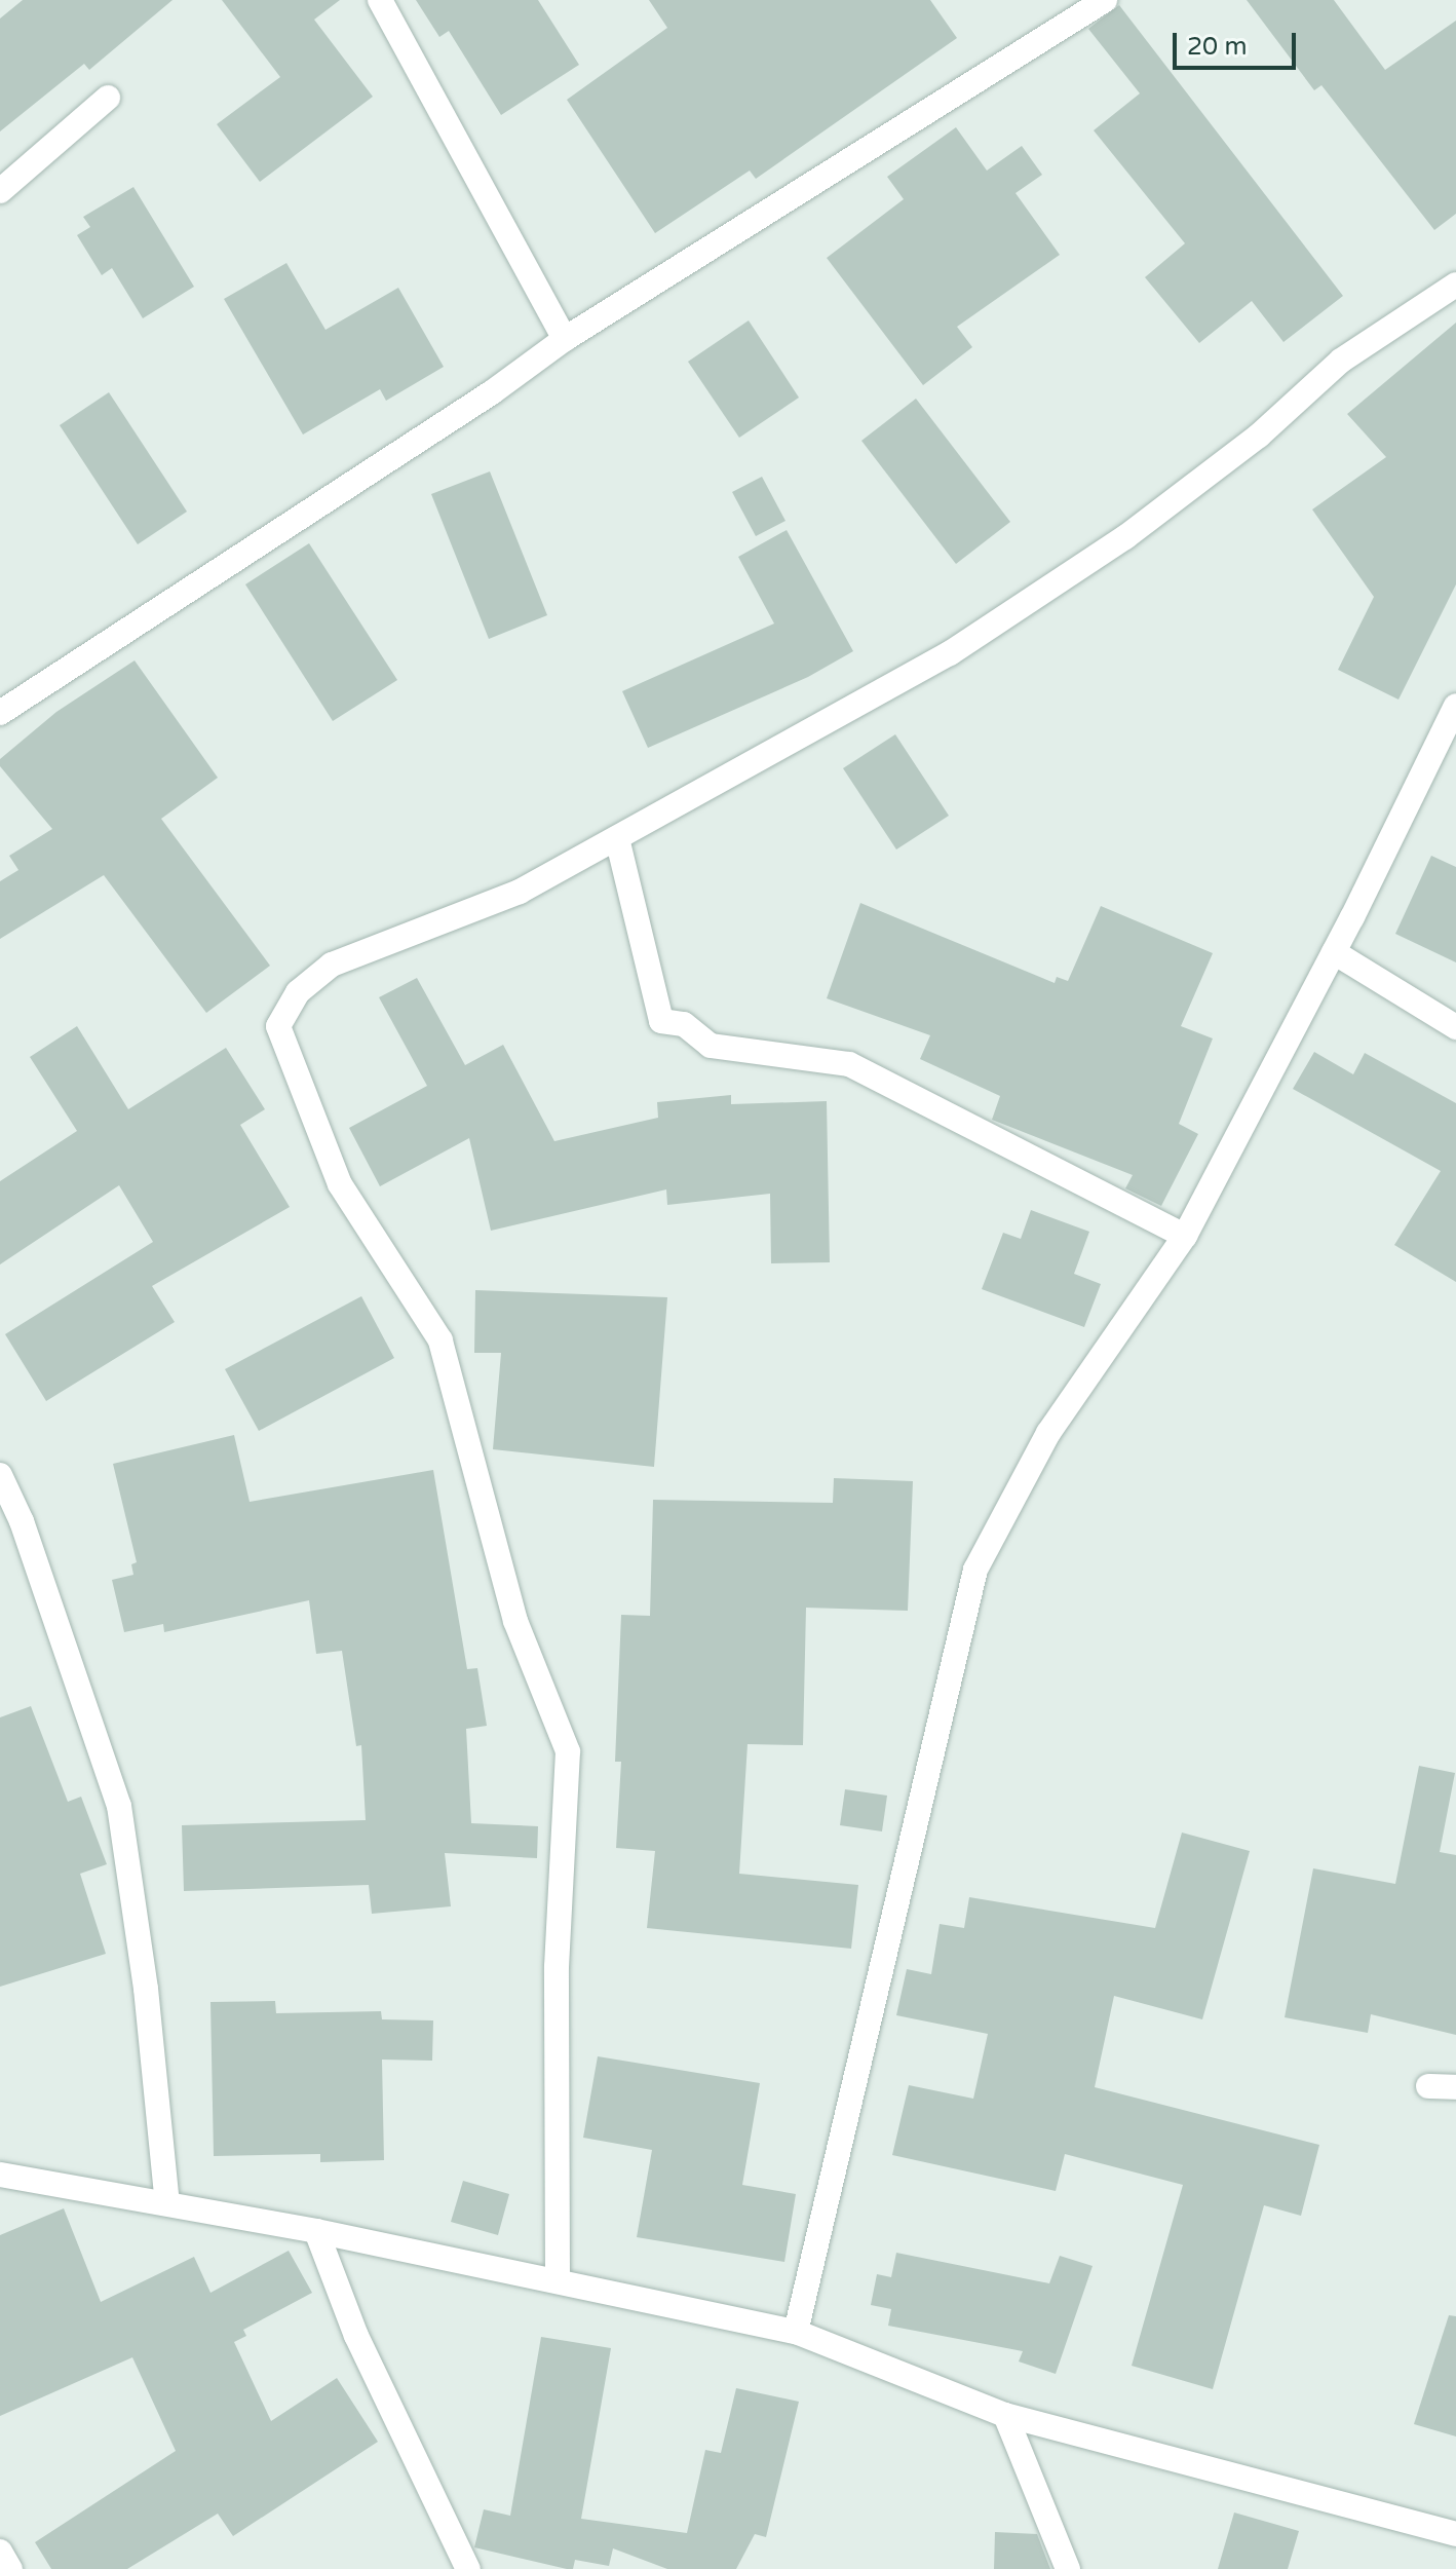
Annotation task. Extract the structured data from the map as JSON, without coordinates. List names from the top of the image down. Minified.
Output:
{"scale_bar":"20 m"}
